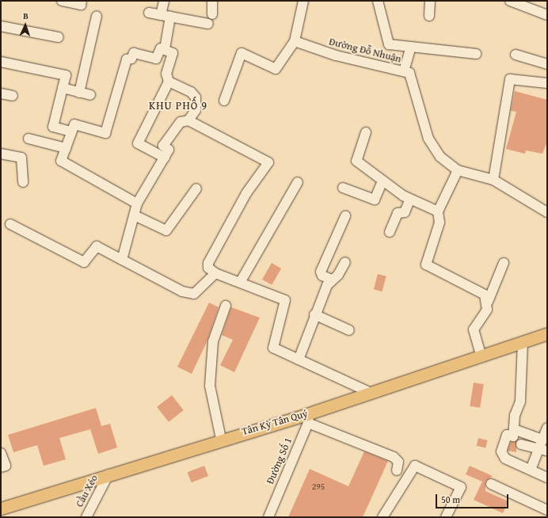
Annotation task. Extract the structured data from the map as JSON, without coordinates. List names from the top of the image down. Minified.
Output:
{"streets":{"main road":["Tân Kỳ Tân Quý"],"street":["Đường Đỗ Nhuận","Đường Số 1","Cầu Xéo"]},"crossings":[["Tân Kỳ Tân Quý","Đường Số 1"],["Tân Kỳ Tân Quý","Cầu Xéo"]],"districts":["KHU PHỐ 9"],"house_numbers":["295"],"scale_bar":"50 m","north":"top"}
